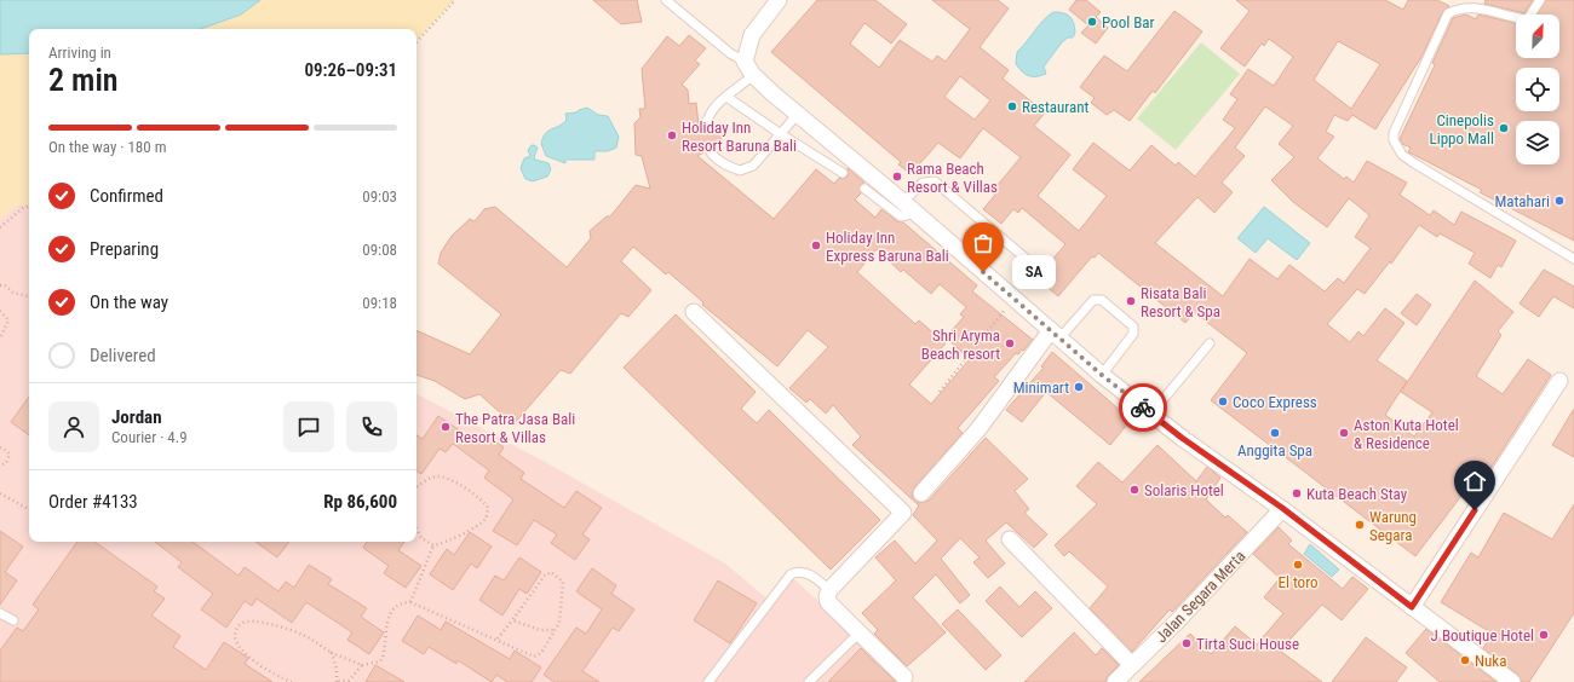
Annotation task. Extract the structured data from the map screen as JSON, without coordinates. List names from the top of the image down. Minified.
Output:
{"streets":{"street":["Jalan Segara Merta"]},"places":["Pool Bar","Restaurant","Cinepolis Lippo Mall","Holiday Inn Resort Baruna Bali","Rama Beach Resort & Villas","Matahari","Holiday Inn Express Baruna Bali","SA","Risata Bali Resort & Spa","Shri Aryma Beach resort","Minimart","Coco Express","The Patra Jasa Bali Resort & Villas","Anggita Spa","Aston Kuta Hotel & Residence","Solaris Hotel","Kuta Beach Stay","Warung Segara","El toro","J Boutique Hotel","Tirta Suci House","Nuka"],"north":"top right","page":{"heading":["2 min","Arriving in","09:26–09:31"],"panel":["Jordan","Courier · 4.9","Order #4133","Rp 86,600"],"bar":"On the way · 180 m","list":[["Confirmed","09:03"],["Preparing","09:08"],["On the way","09:18"],"Delivered"],"bubble":"SA"}}
